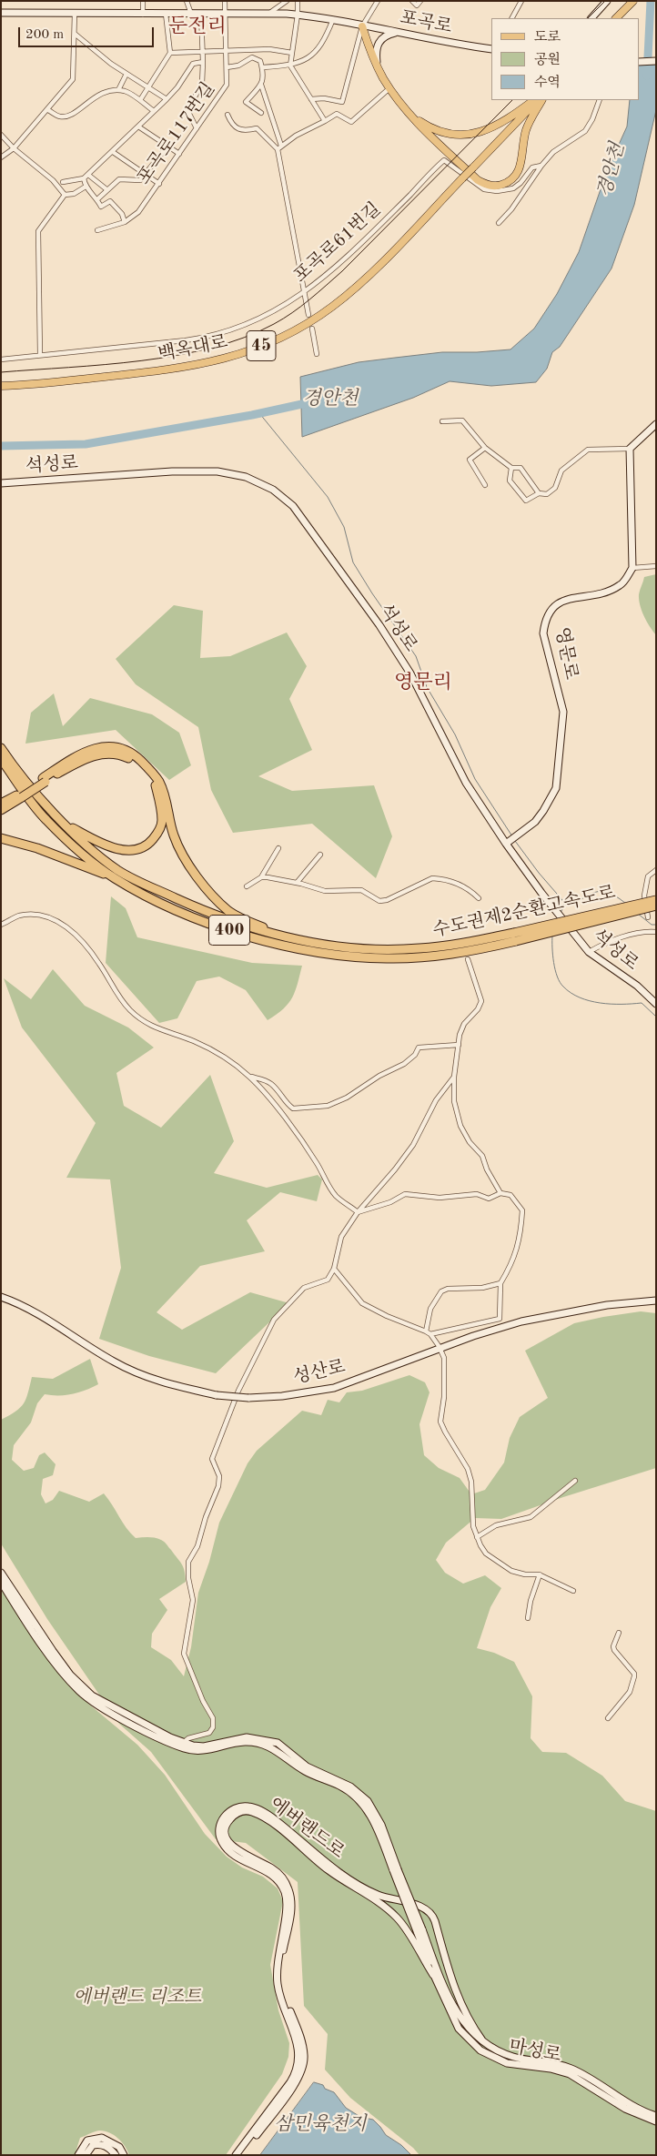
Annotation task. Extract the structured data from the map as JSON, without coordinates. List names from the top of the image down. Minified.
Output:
{"streets":{"highway":["수도권제2순환고속도로","400"],"main road":["45","백옥대로"],"street":["포곡로","포곡로117번길","포곡로61번길","석성로","영문로","성산로","에버랜드로","마성로"]},"crossings":[["포곡로","포곡로117번길"],["석성로","영문로"],["에버랜드로","마성로"]],"districts":["둔전리","영문리"],"water":["경안천","삼민육천지"],"parks":["에버랜드 리조트"],"legend":["도로","공원","수역"],"scale_bar":"200 m"}
